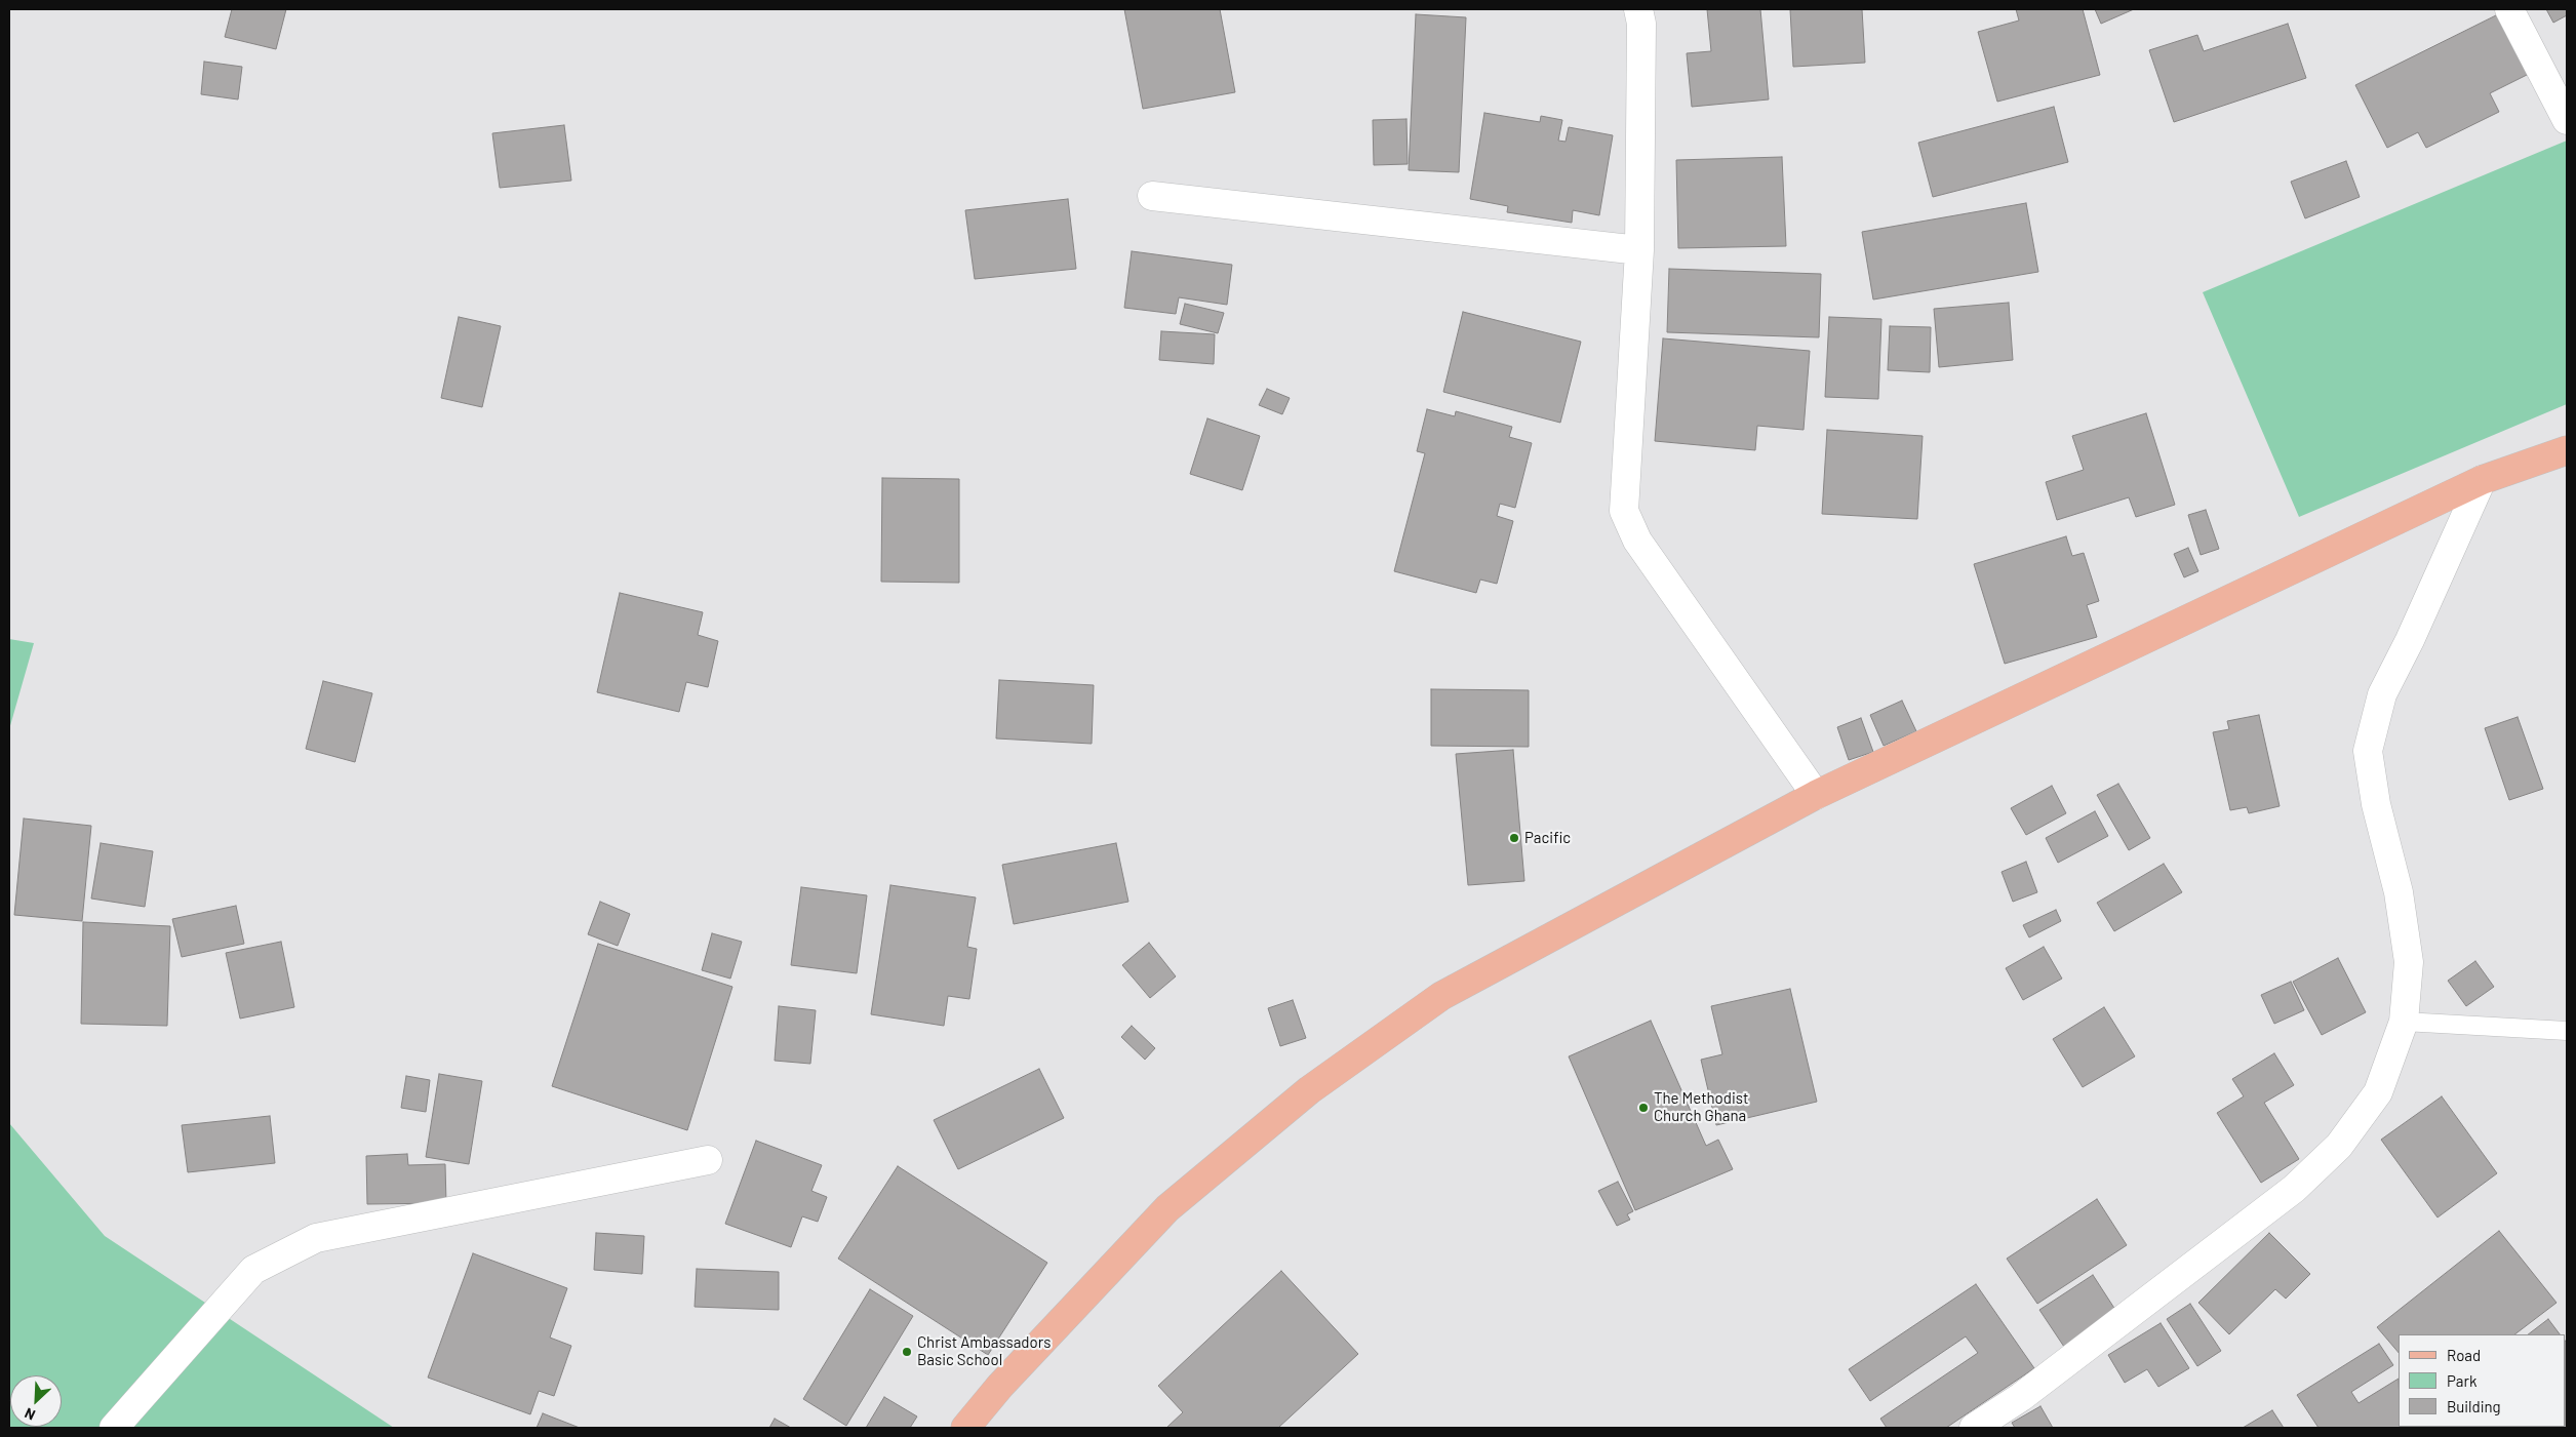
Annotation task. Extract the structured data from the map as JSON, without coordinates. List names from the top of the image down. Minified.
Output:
{"places":["Pacific","The Methodist Church Ghana","Christ Ambassadors Basic School"],"legend":["Road","Park","Building"],"north":"bottom left"}
